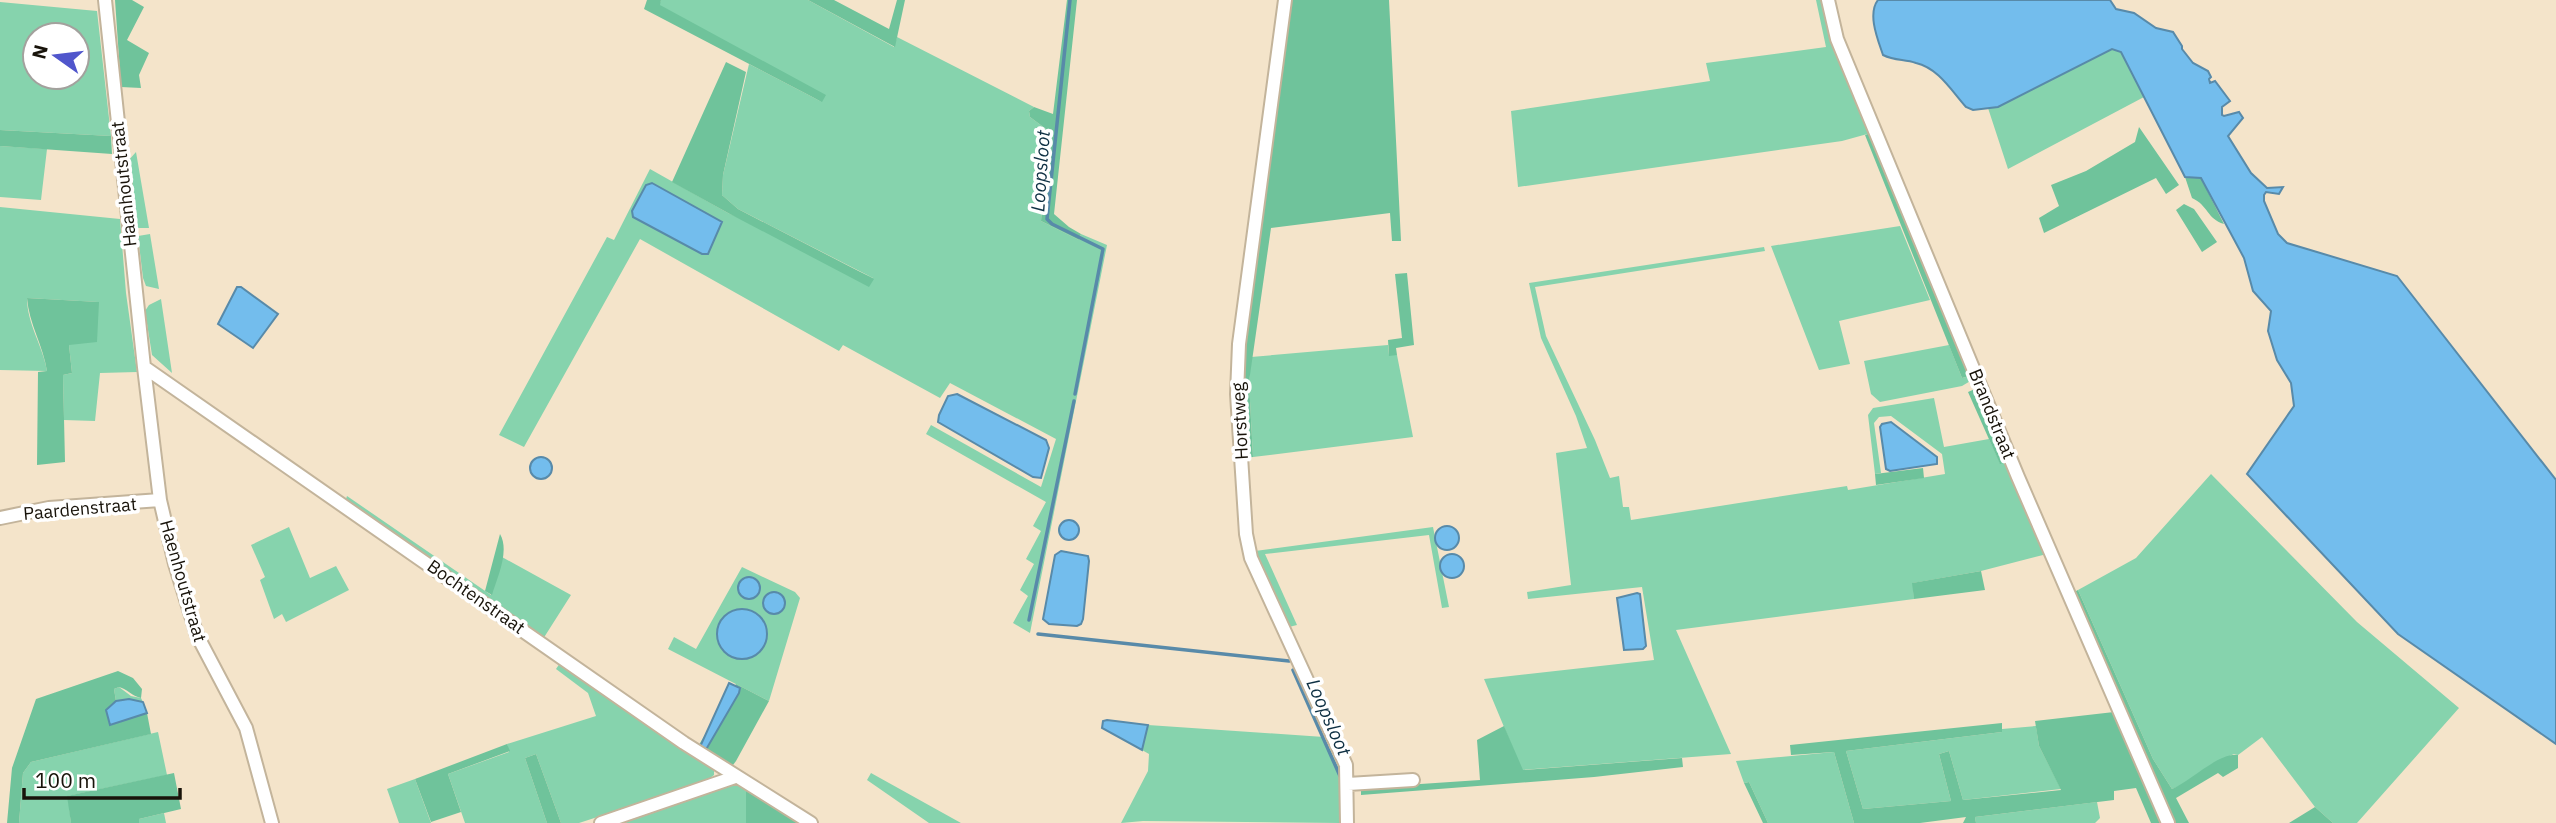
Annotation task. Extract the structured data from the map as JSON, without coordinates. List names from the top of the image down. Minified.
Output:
{"streets":{"street":["Haanhoutstraat","Brandstraat","Horstweg","Paardenstraat","Haenhoutstraat","Bochtenstraat"]},"crossings":[["Haanhoutstraat","Haenhoutstraat"],["Haanhoutstraat","Bochtenstraat"],["Paardenstraat","Haenhoutstraat"],["Haenhoutstraat","Bochtenstraat"]],"water":["Loopsloot"],"scale_bar":"100 m","north":"left"}
